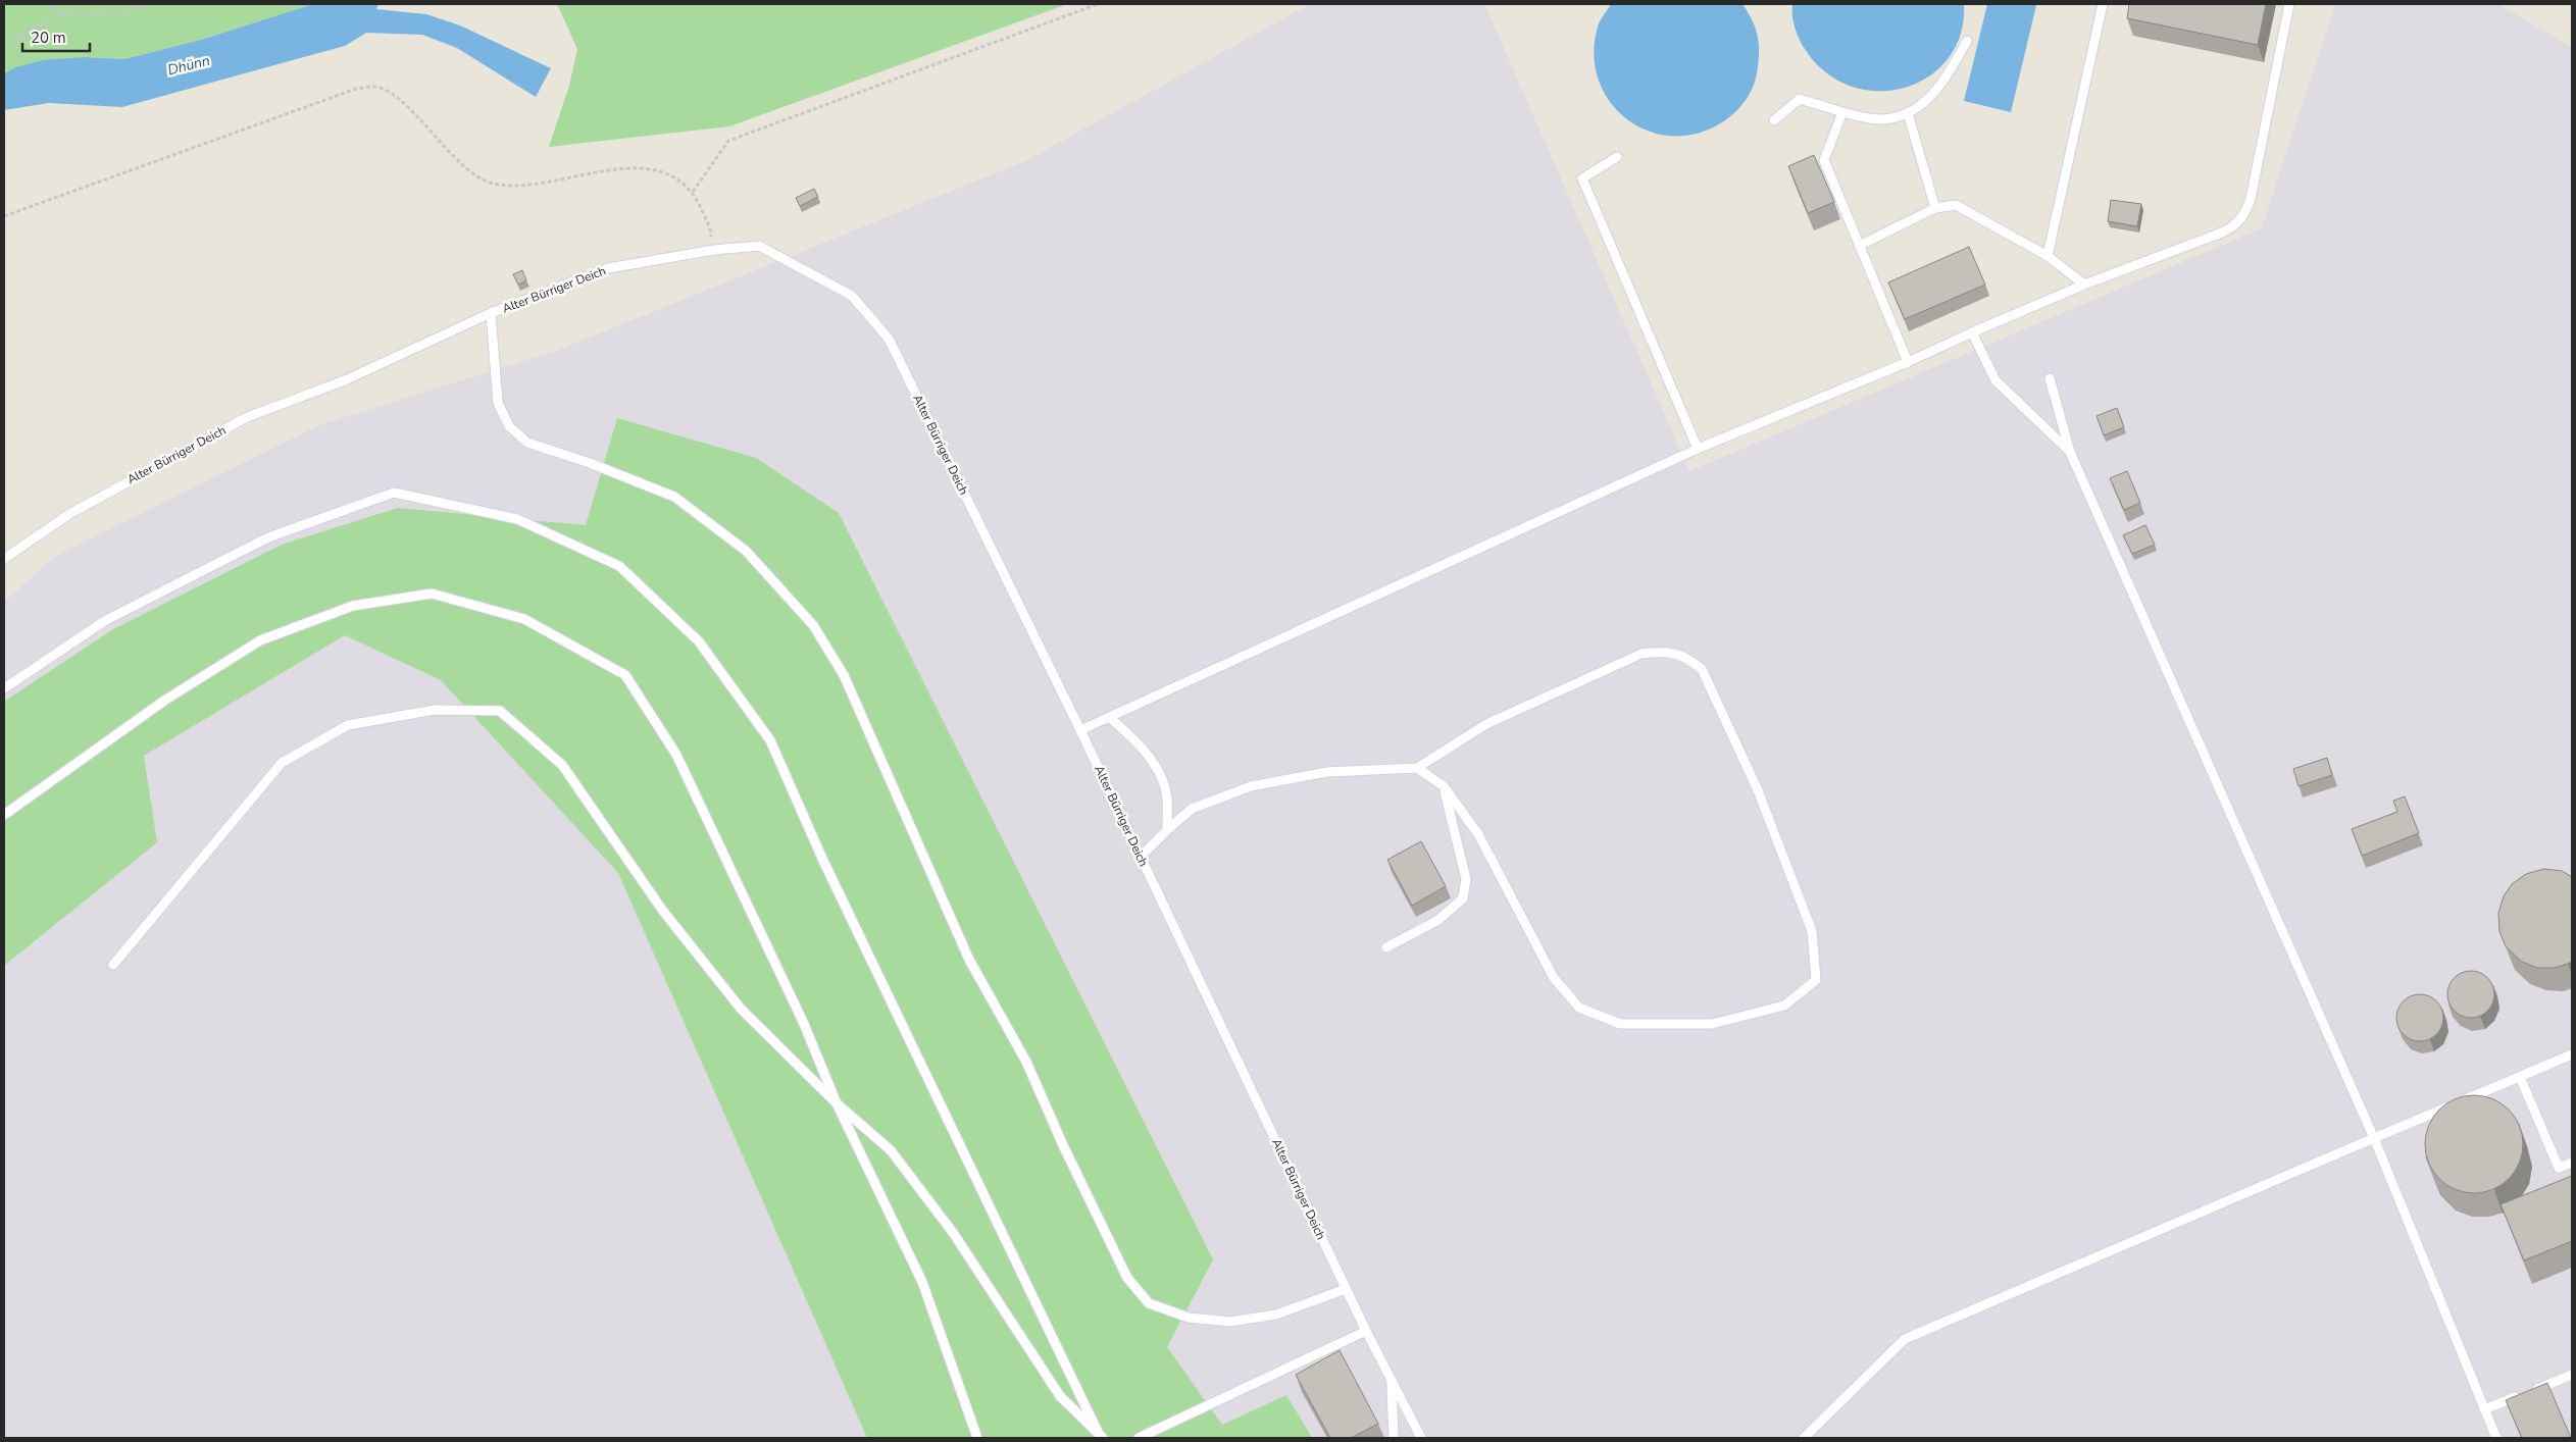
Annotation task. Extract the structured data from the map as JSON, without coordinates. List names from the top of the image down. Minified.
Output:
{"streets":{"lane":["Alter Bürriger Deich"]},"water":["Dhünn"],"scale_bar":"20 m"}
